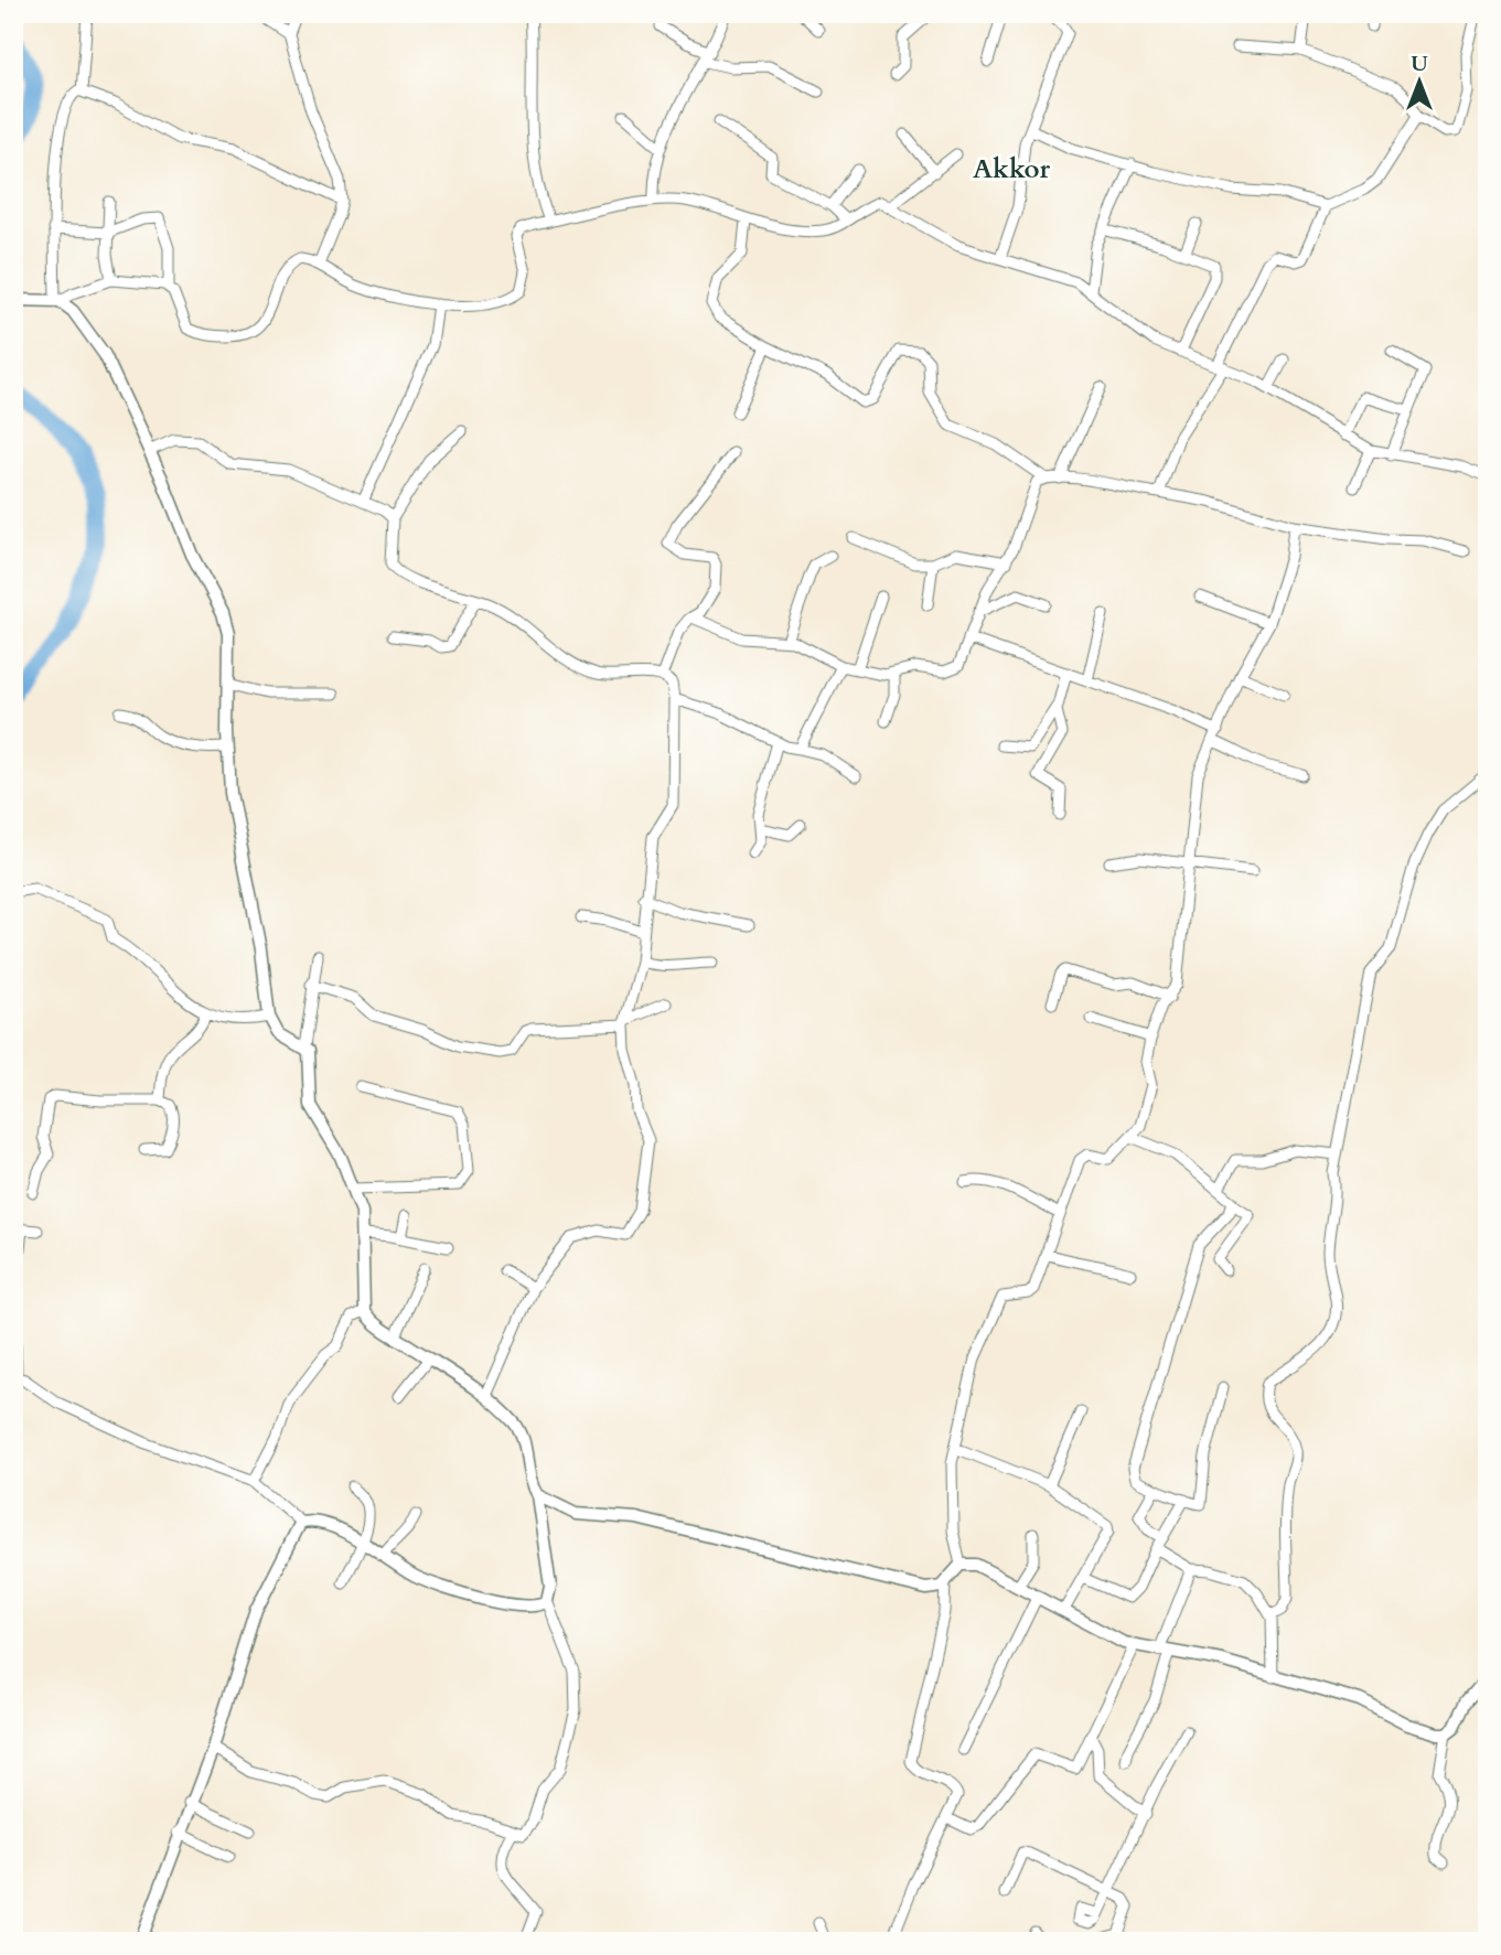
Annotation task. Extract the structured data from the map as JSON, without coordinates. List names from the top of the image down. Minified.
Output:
{"districts":["Akkor"],"north":"top"}
